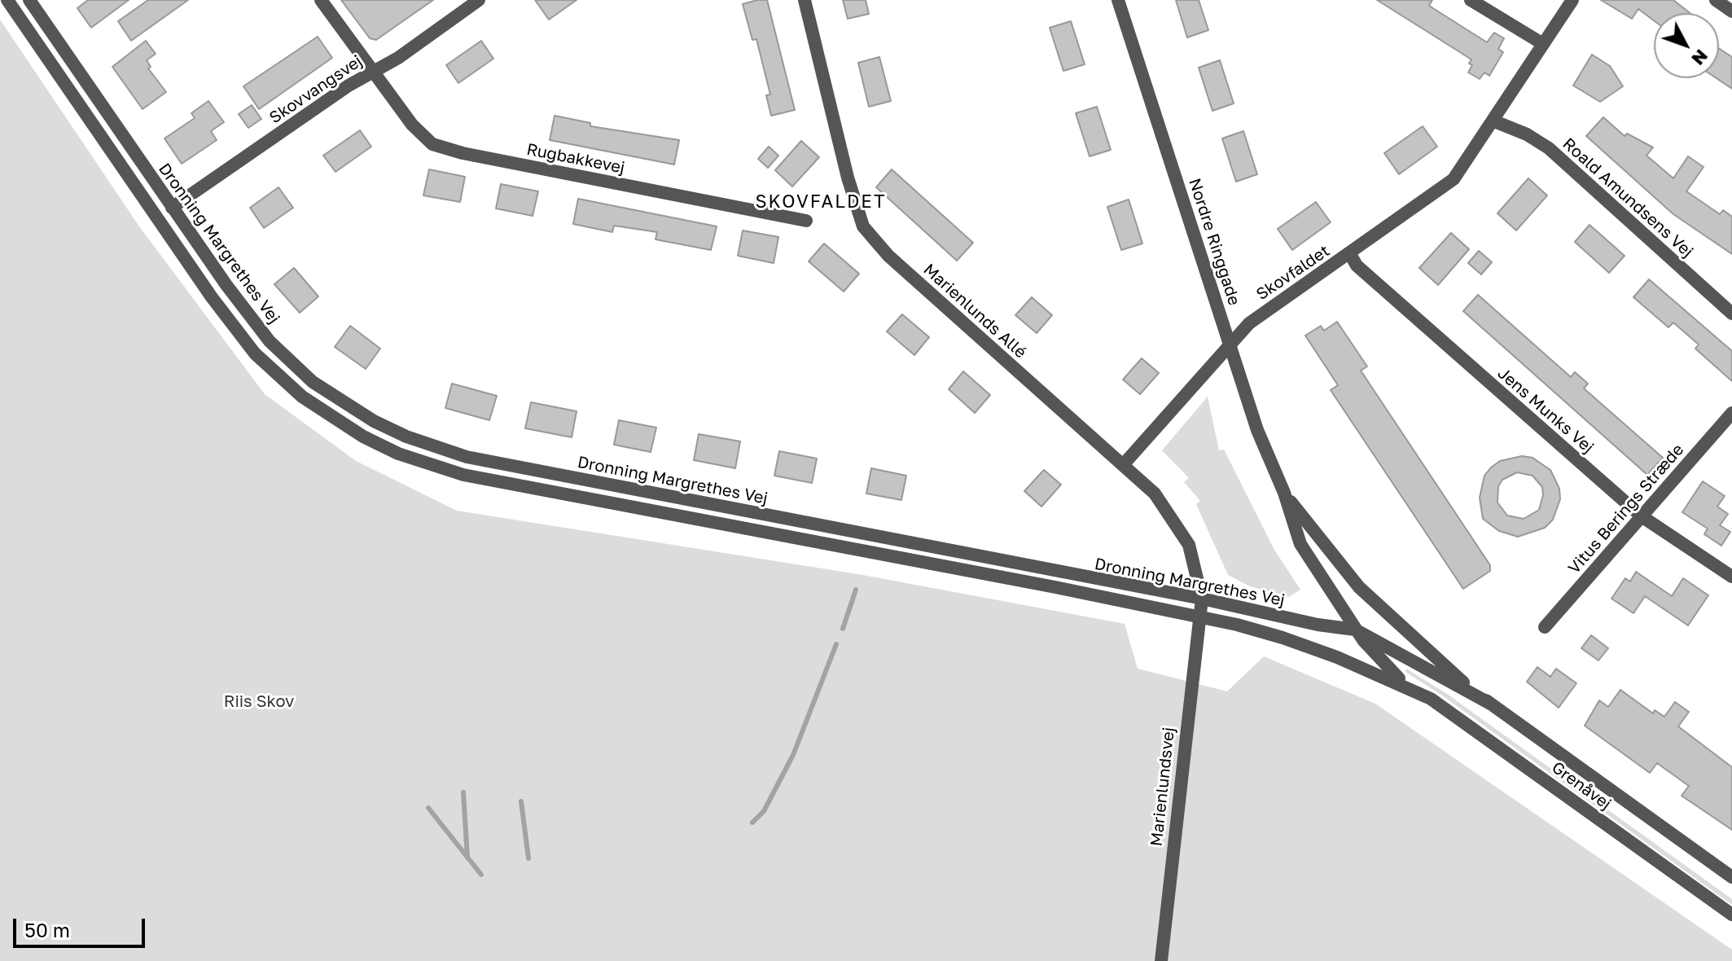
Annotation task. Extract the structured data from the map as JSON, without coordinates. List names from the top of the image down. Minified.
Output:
{"streets":{"street":["Skovvangsvej","Rugbakkevej","Roald Amundsens Vej","Nordre Ringgade","Dronning Margrethes Vej","Skovfaldet","Marienlunds Allé","Jens Munks Vej","Vitus Berings Stræde","Grenåvej","Marienlundsvej"]},"crossings":[["Skovvangsvej","Rugbakkevej"],["Skovvangsvej","Dronning Margrethes Vej"],["Roald Amundsens Vej","Skovfaldet"],["Nordre Ringgade","Dronning Margrethes Vej"],["Nordre Ringgade","Skovfaldet"],["Nordre Ringgade","Grenåvej"],["Dronning Margrethes Vej","Marienlunds Allé"],["Dronning Margrethes Vej","Grenåvej"],["Dronning Margrethes Vej","Marienlundsvej"],["Skovfaldet","Marienlunds Allé"],["Skovfaldet","Jens Munks Vej"],["Marienlunds Allé","Marienlundsvej"],["Jens Munks Vej","Vitus Berings Stræde"]],"districts":["SKOVFALDET"],"parks":["Riis Skov"],"scale_bar":"50 m","north":"bottom right"}
